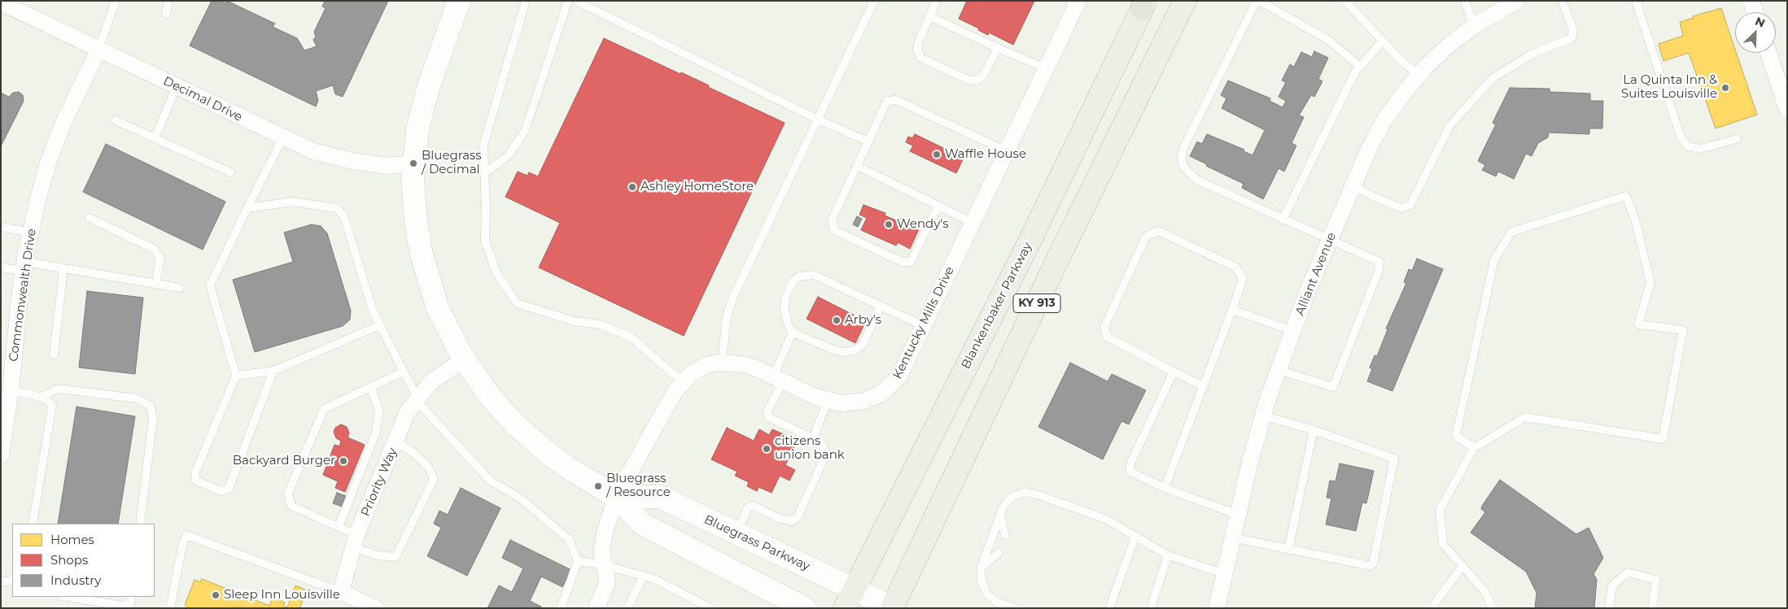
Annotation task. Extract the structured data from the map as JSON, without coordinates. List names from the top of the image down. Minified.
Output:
{"streets":{"main road":["KY 913","Blankenbaker Parkway"],"street":["Decimal Drive","Alliant Avenue","Commonwealth Drive","Kentucky Mills Drive","Priority Way","Bluegrass Parkway"]},"crossings":[["Decimal Drive","Commonwealth Drive"],["KY 913","Bluegrass Parkway"],["Blankenbaker Parkway","Bluegrass Parkway"],["Kentucky Mills Drive","Bluegrass Parkway"]],"places":["La Quinta Inn & Suites Louisville","Waffle House","Bluegrass / Decimal","Ashley HomeStore","Wendy's","Arby's","citizens union bank","Backyard Burger","Bluegrass / Resource","Sleep Inn Louisville"],"legend":["Homes","Shops","Industry"],"north":"top right"}
